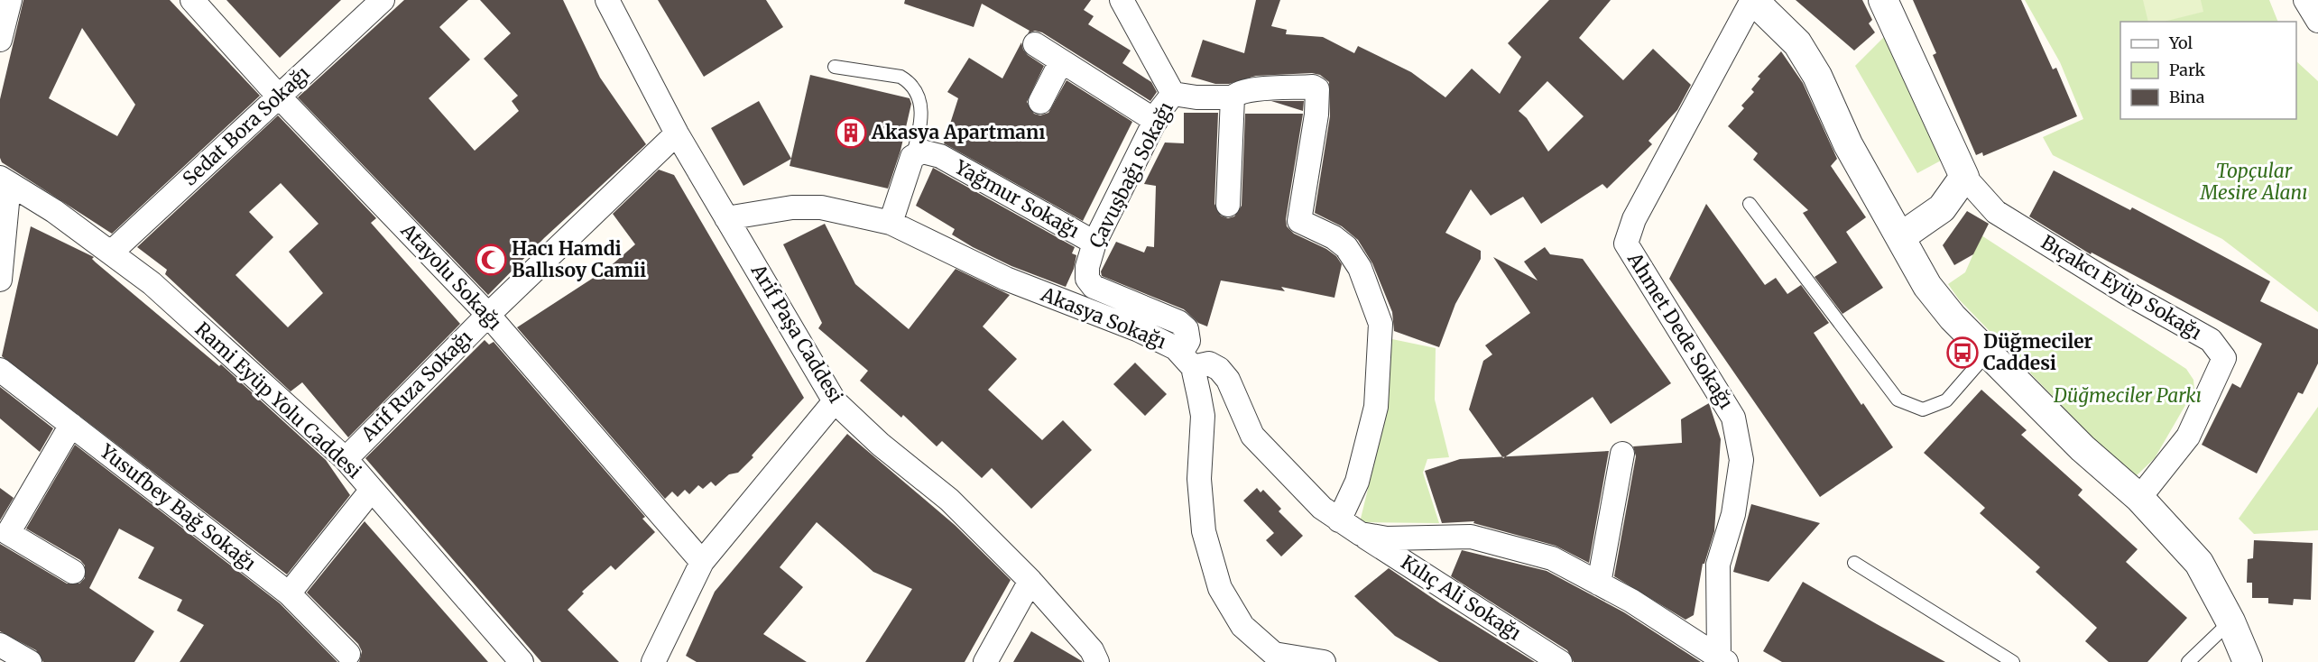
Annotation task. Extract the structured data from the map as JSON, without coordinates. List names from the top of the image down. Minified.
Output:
{"streets":{"street":["Sedat Bora Sokağı","Çavuşbağı Sokağı","Yağmur Sokağı","Atayolu Sokağı","Bıçakcı Eyüp Sokağı","Akasya Sokağı","Ahmet Dede Sokağı","Arif Paşa Caddesi","Arif Rıza Sokağı","Rami Eyüp Yolu Caddesi","Yusufbey Bağ Sokağı","Kılıç Ali Sokağı"]},"crossings":[["Sedat Bora Sokağı","Atayolu Sokağı"],["Sedat Bora Sokağı","Rami Eyüp Yolu Caddesi"],["Çavuşbağı Sokağı","Yağmur Sokağı"],["Çavuşbağı Sokağı","Akasya Sokağı"],["Atayolu Sokağı","Arif Rıza Sokağı"],["Akasya Sokağı","Arif Paşa Caddesi"],["Arif Paşa Caddesi","Arif Rıza Sokağı"],["Arif Rıza Sokağı","Rami Eyüp Yolu Caddesi"]],"parks":["Topçular Mesire Alanı","Düğmeciler Parkı"],"places":{"building":["Akasya Apartmanı"],"mosque":["Hacı Hamdi Ballısoy Camii"],"bus stop":["Düğmeciler Caddesi"]},"legend":["Yol","Park","Bina"]}
